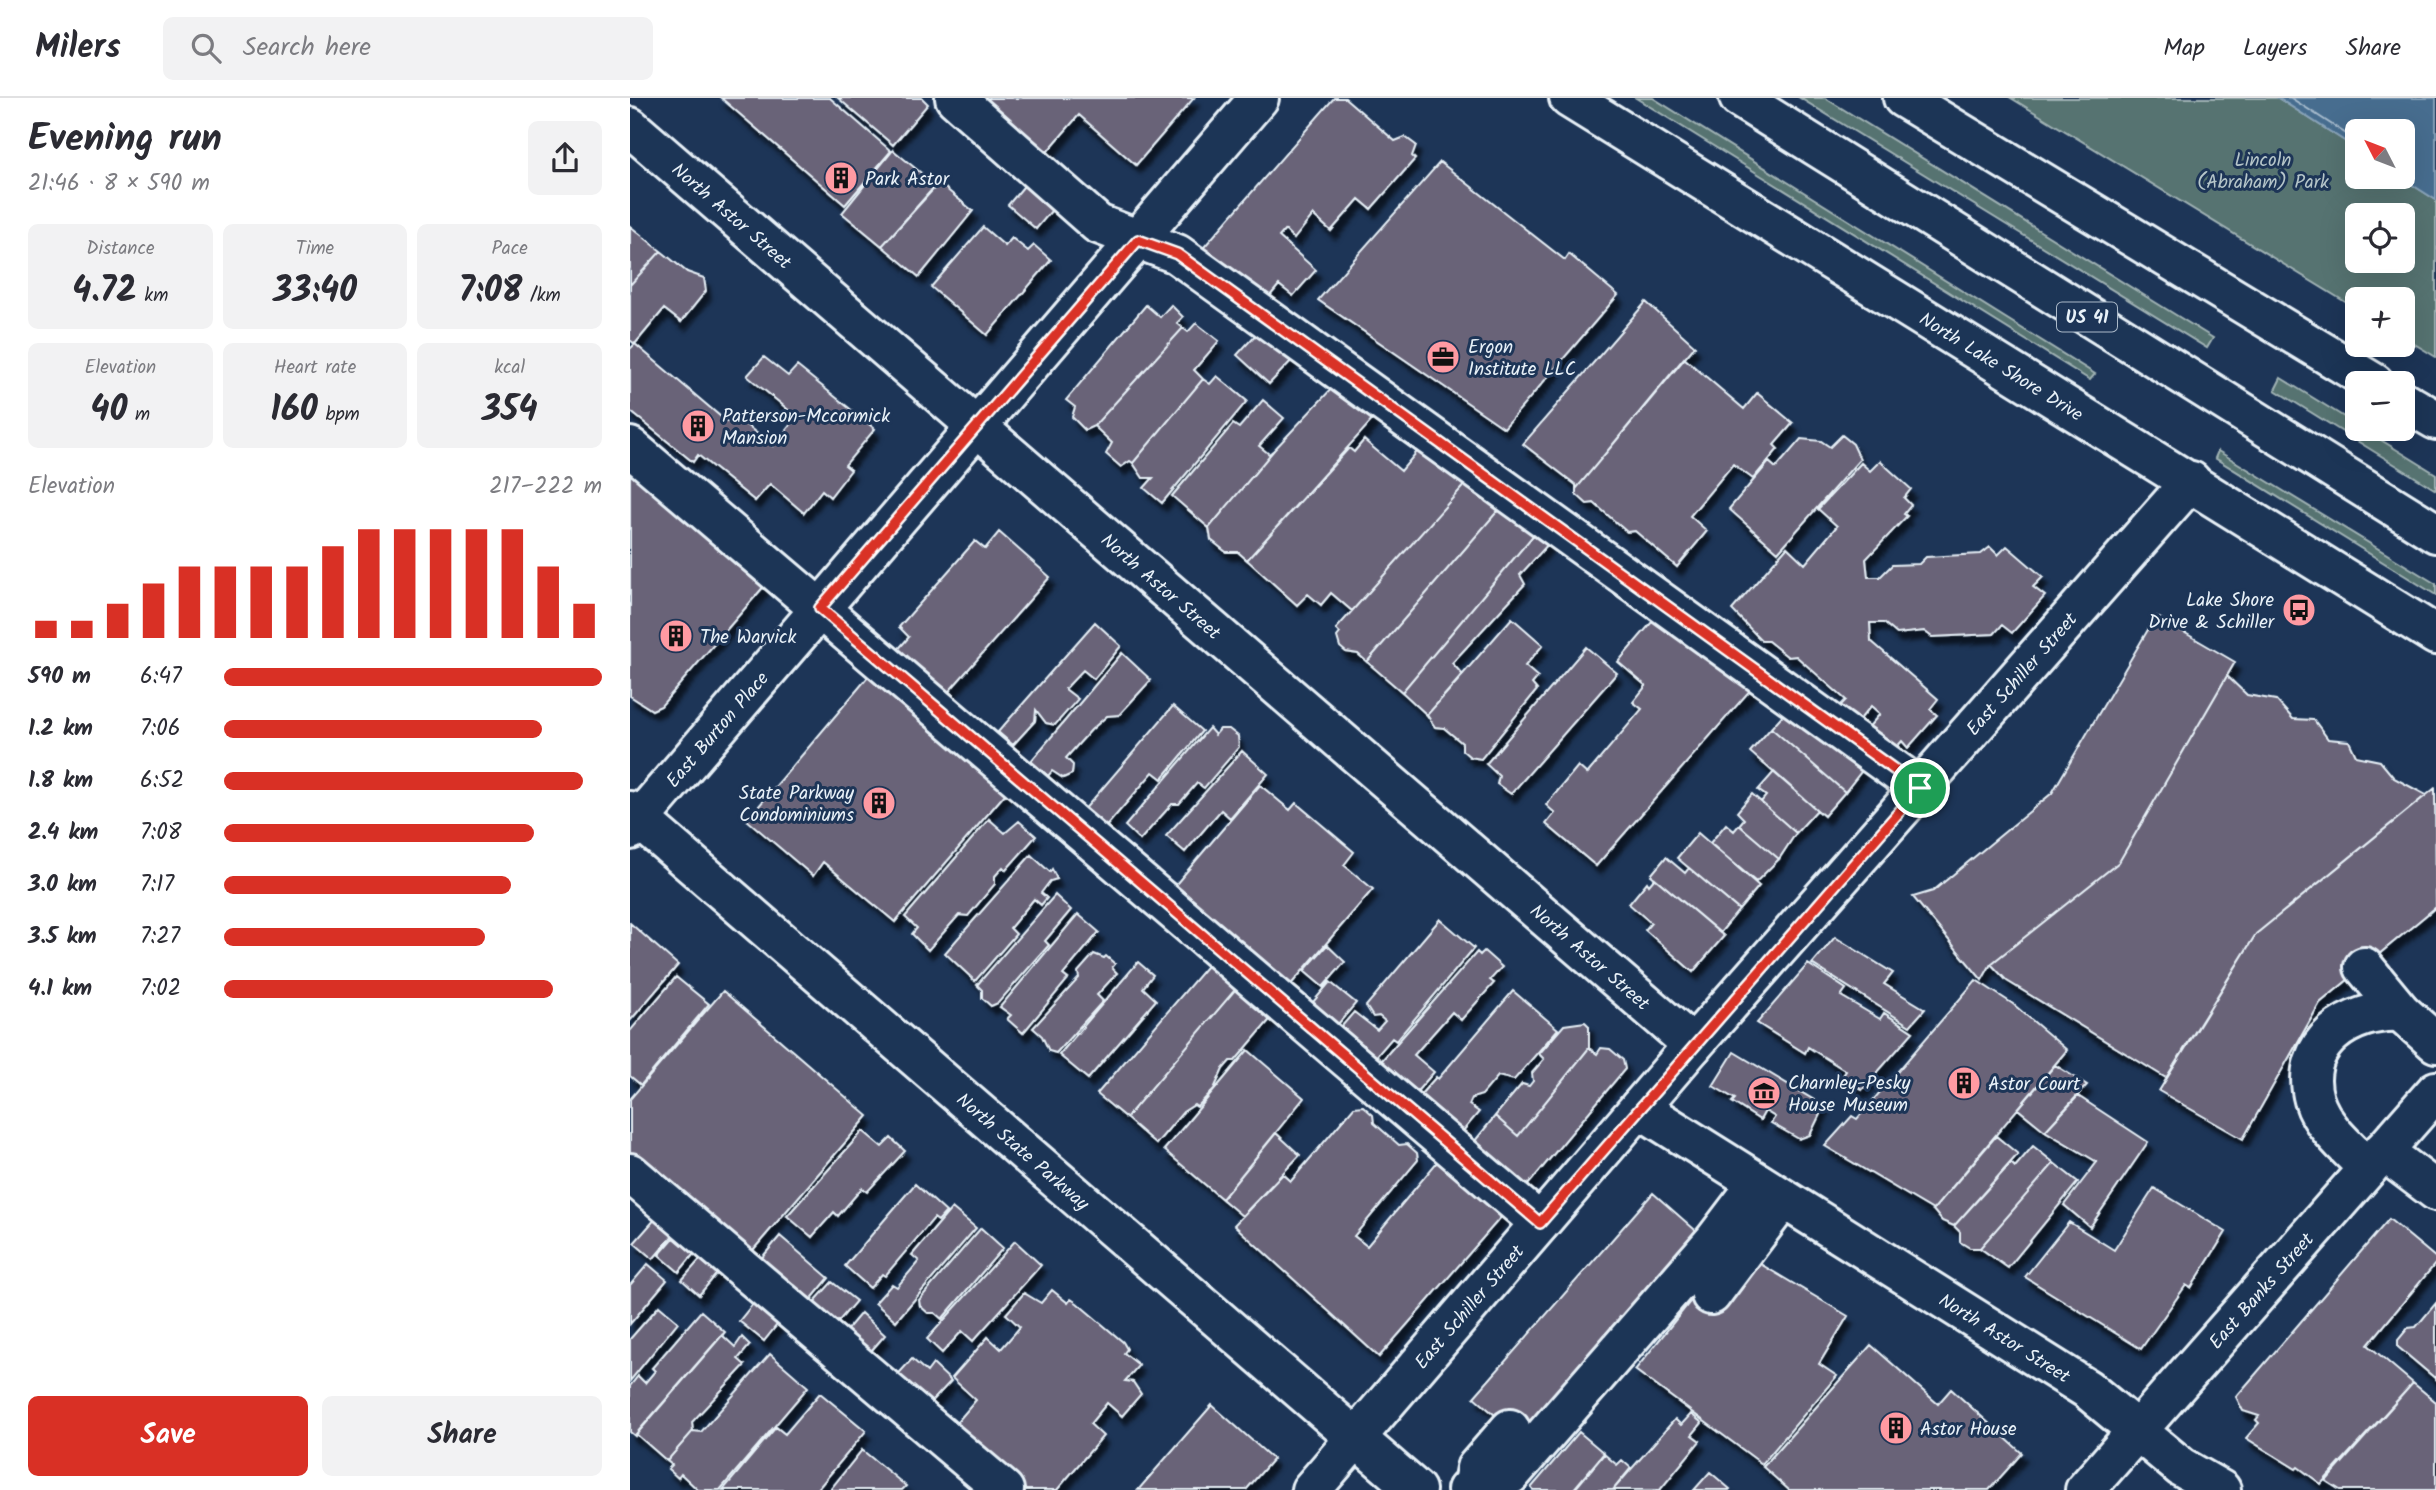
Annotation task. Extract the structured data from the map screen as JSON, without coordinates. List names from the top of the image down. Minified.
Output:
{"streets":{"main road":["North Astor Street","US 41","North Lake Shore Drive","East Schiller Street","East Burton Place","North State Parkway","East Banks Street"]},"crossings":[["North Astor Street","East Schiller Street"],["North Astor Street","East Burton Place"],["North Astor Street","East Banks Street"],["North Lake Shore Drive","East Schiller Street"],["East Schiller Street","North State Parkway"],["East Burton Place","North State Parkway"]],"parks":["Lincoln (Abraham) Park"],"places":{"building":["Park Astor","Patterson-Mccormick Mansion","The Warvick","State Parkway Condominiums","Astor Court","Astor House"],"office":["Ergon Institute LLC"],"bus stop":["Lake Shore Drive & Schiller"],"museum":["Charnley-Pesky House Museum"]},"north":"top left","page":{"header":"Milers","search":"Search here","nav":["Map","Layers","Share"],"heading":["Evening run","21:46 · 8 × 590 m"],"map_buttons":["+","−"],"stats":[["Distance","4.72 km"],["Time","33:40"],["Pace","7:08 /km"],["Elevation","40 m"],["Heart rate","160 bpm"],["kcal","354"]],"chart":["Elevation","217–222 m"],"list":[{"name":"590 m","note":"6:47"},{"name":"1.2 km","note":"7:06"},{"name":"1.8 km","note":"6:52"},{"name":"2.4 km","note":"7:08"},{"name":"3.0 km","note":"7:17"},{"name":"3.5 km","note":"7:27"},{"name":"4.1 km","note":"7:02"}],"buttons":["Save","Share"]}}
